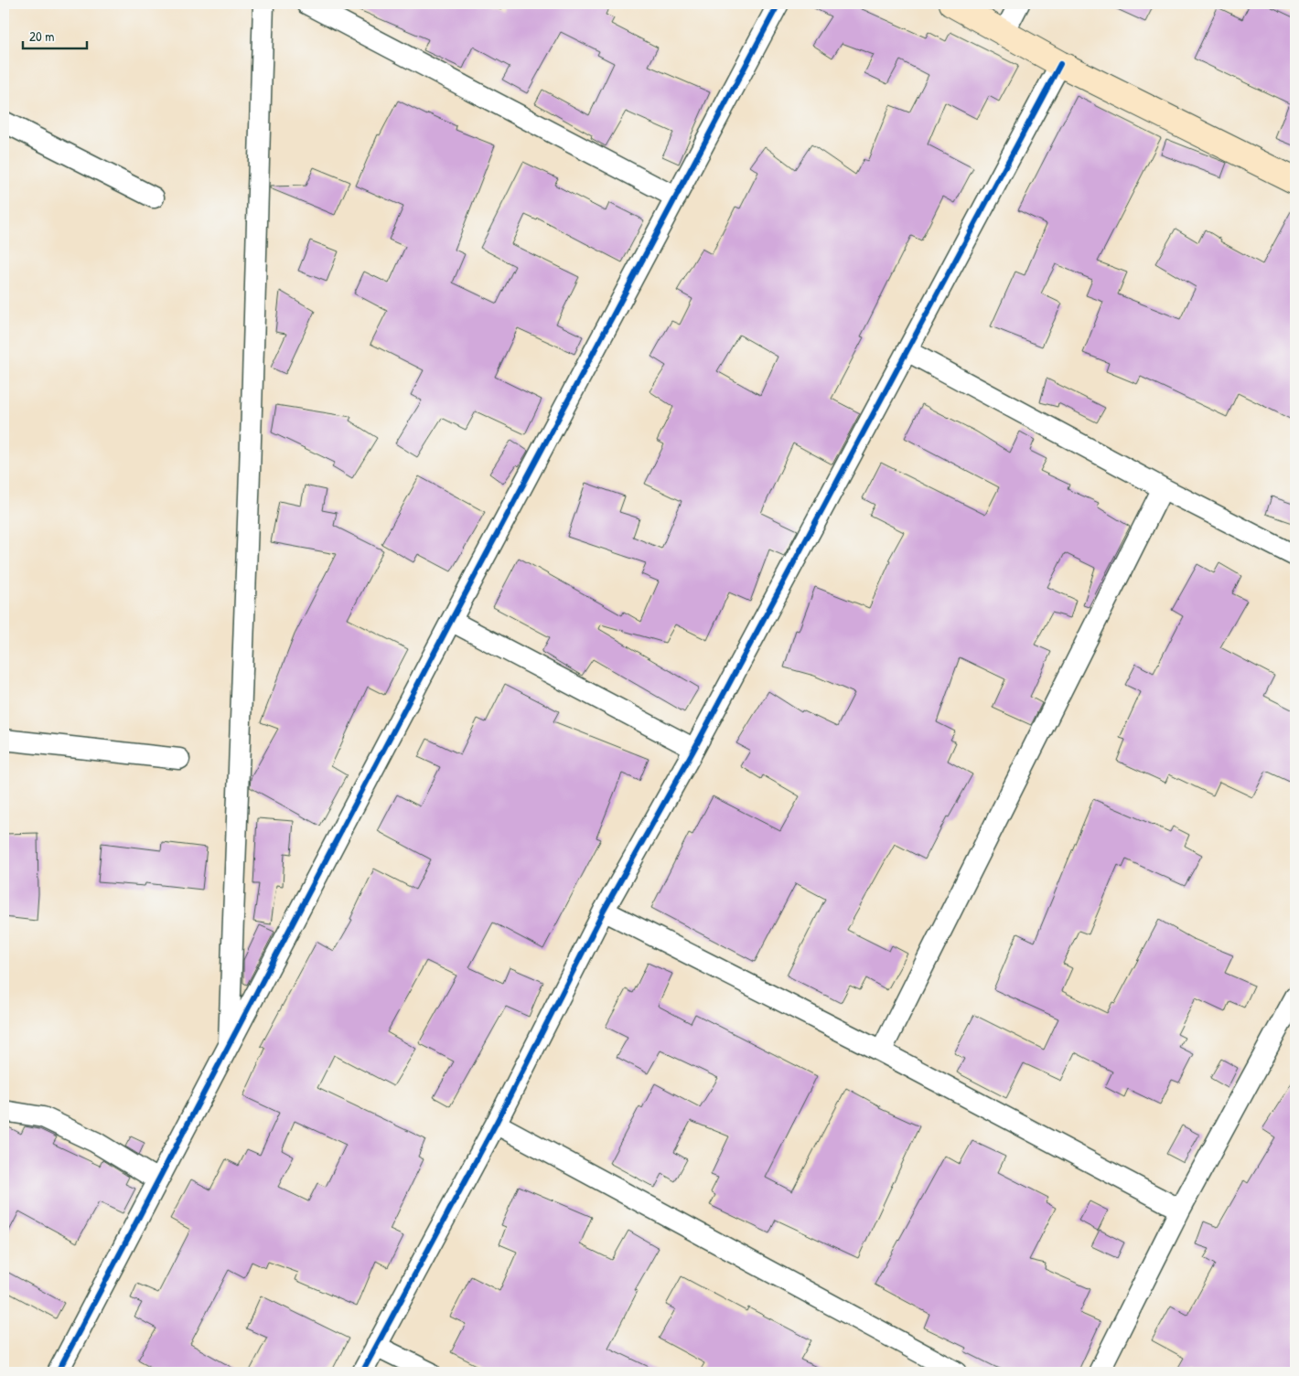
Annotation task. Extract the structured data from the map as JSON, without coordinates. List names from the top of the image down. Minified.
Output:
{"scale_bar":"20 m"}
